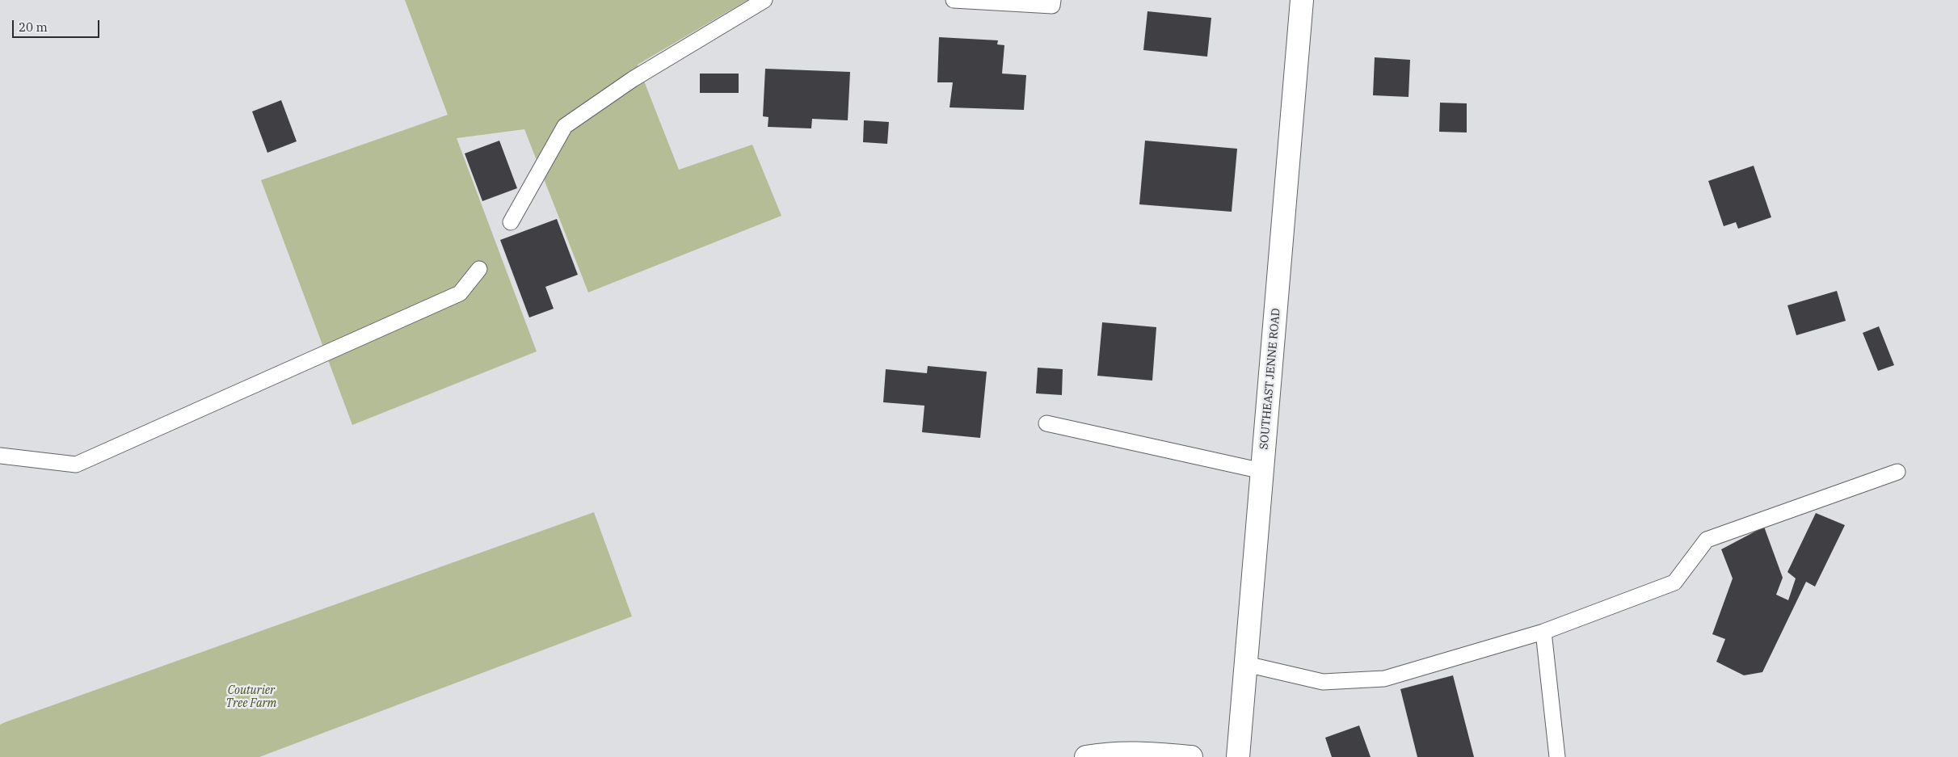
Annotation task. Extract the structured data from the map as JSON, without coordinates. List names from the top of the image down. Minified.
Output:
{"streets":{"main road":["SOUTHEAST JENNE ROAD"]},"parks":["Couturier Tree Farm"],"scale_bar":"20 m"}
